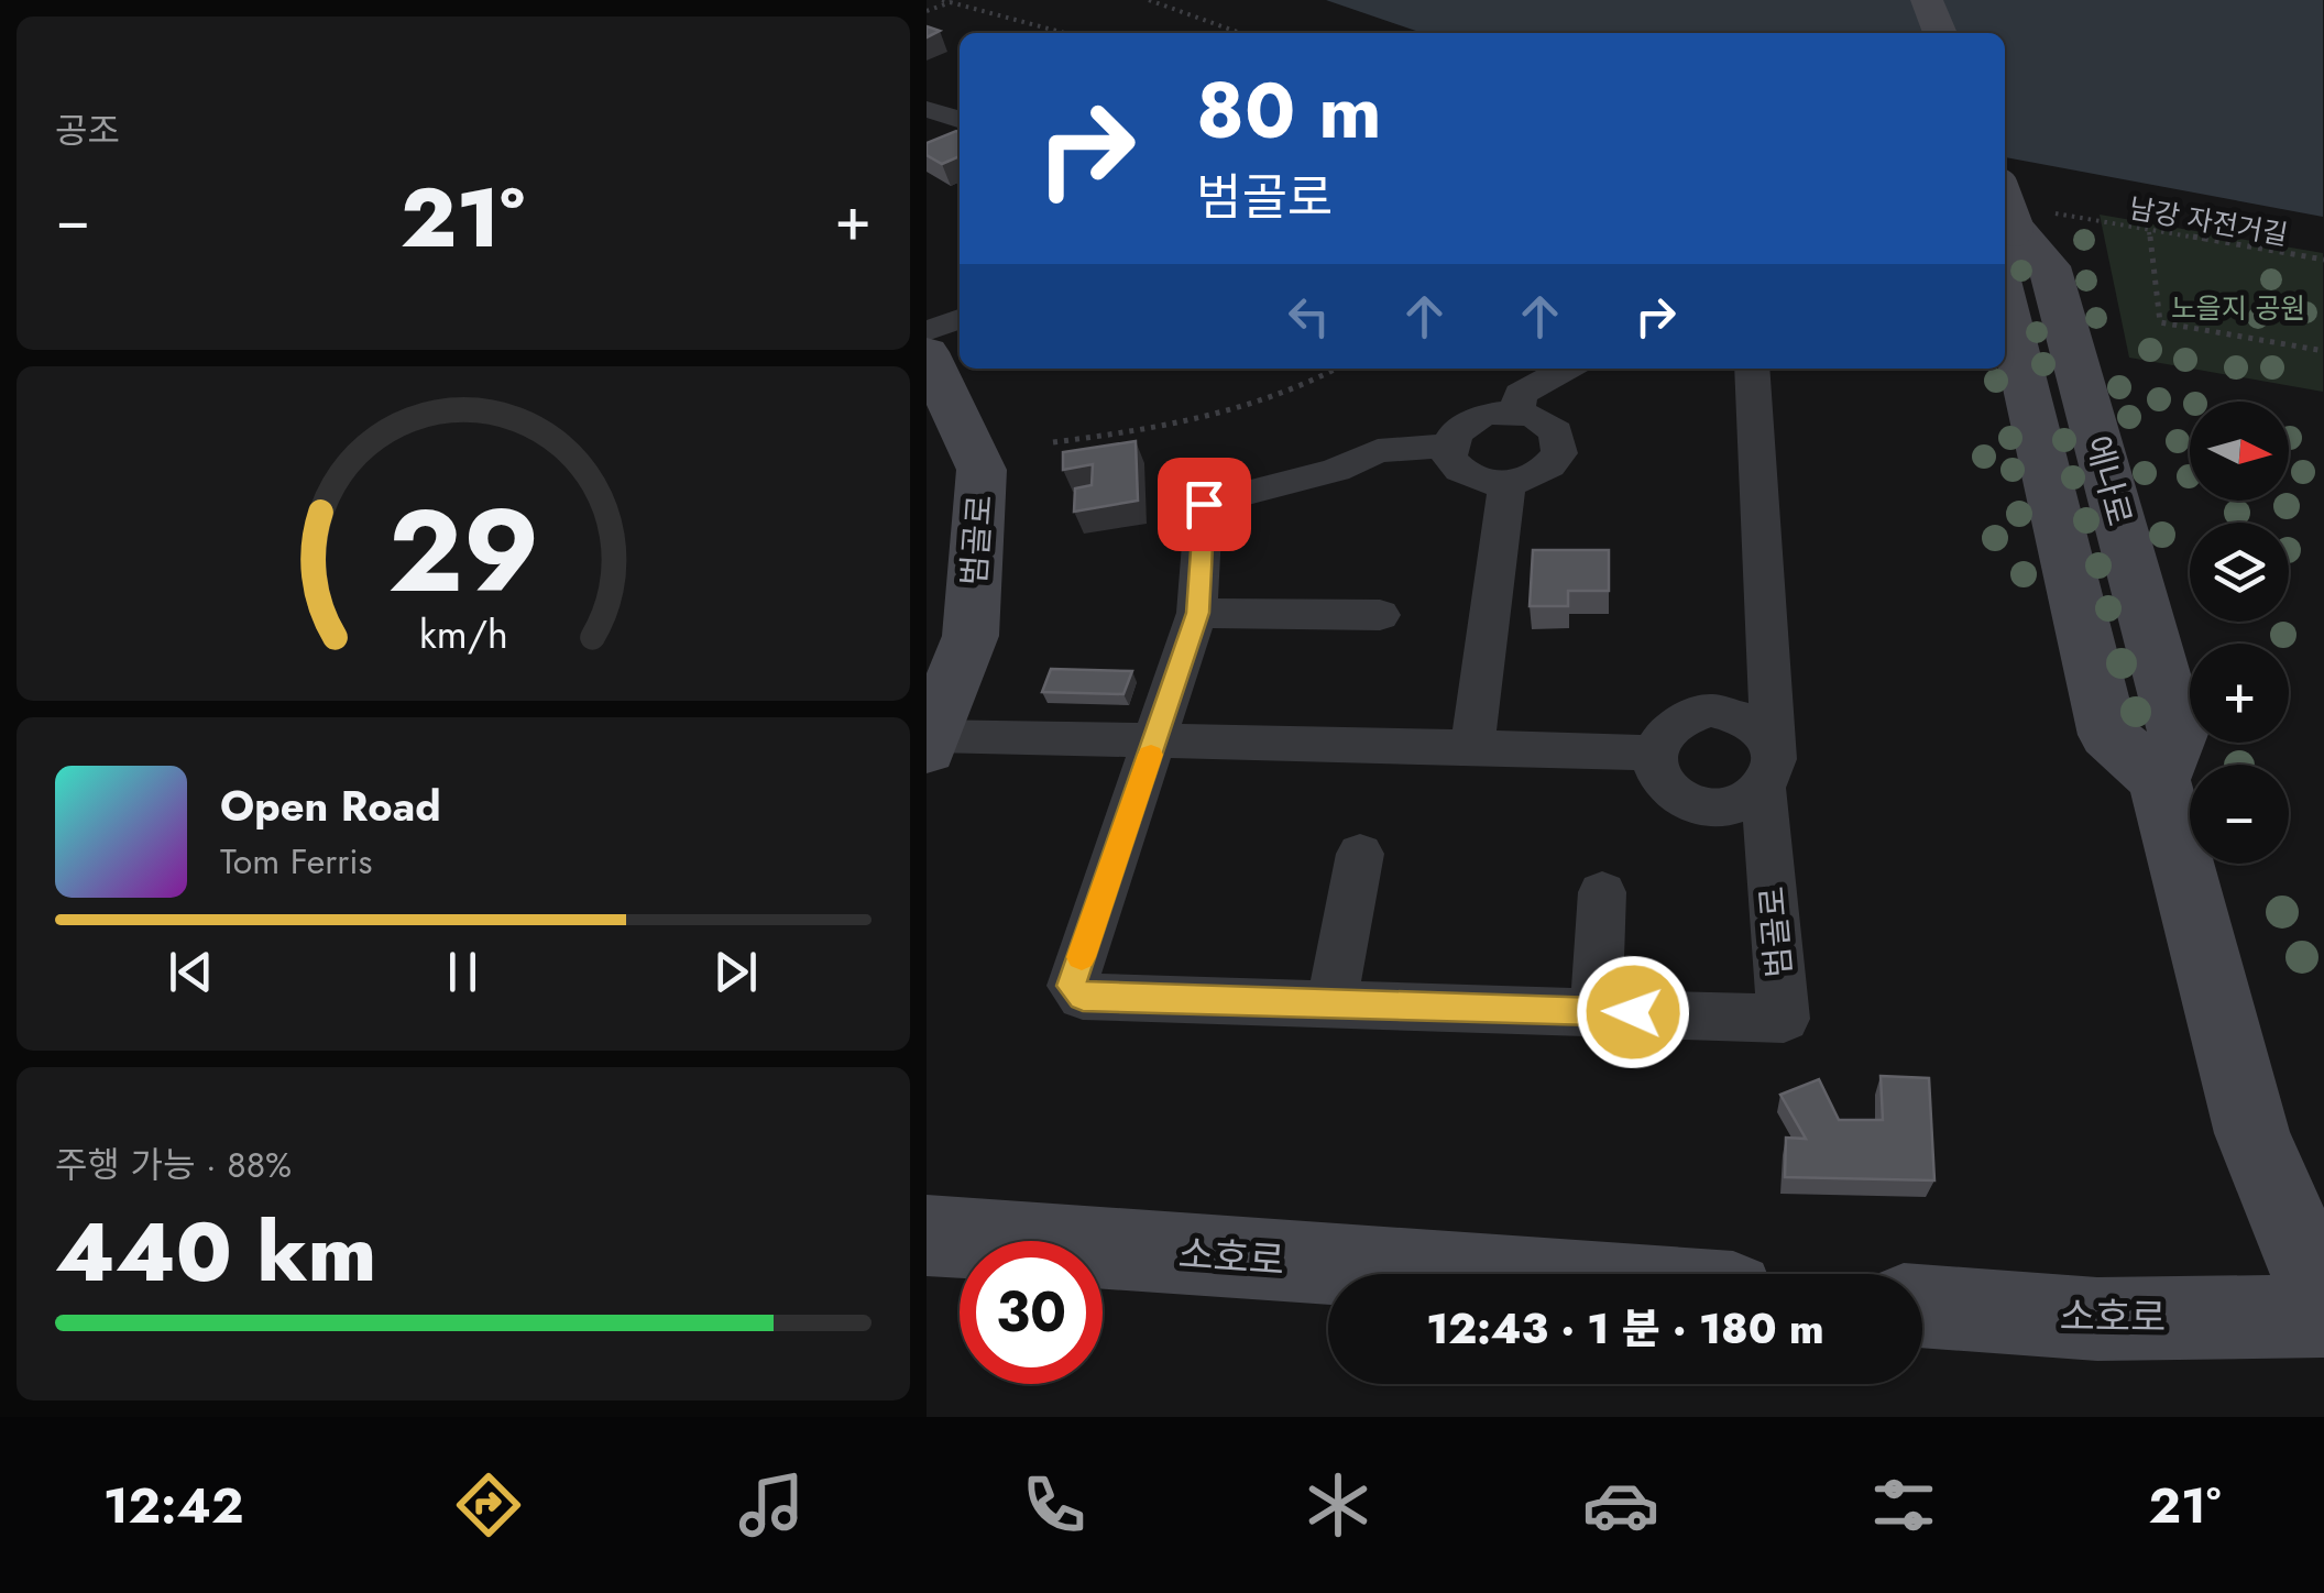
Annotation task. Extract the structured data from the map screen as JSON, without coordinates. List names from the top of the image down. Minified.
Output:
{"streets":{"street":["에나로","범골로","소호로"],"path":["남강 자전거길"]},"parks":["노을지 공원"],"north":"right","page":{"tile":["공조",["주행 가능 · 88%","440 km"]],"turn":["80 m","범골로"],"heat":["−","21°","+"],"map_buttons":["+","−"],"song":["Open Road","Tom Ferris"],"limit":"30","trip":"12:43 · 1 분 · 180 m","tabs":["12:42","21°"],"gauge":["29","km/h"]}}
